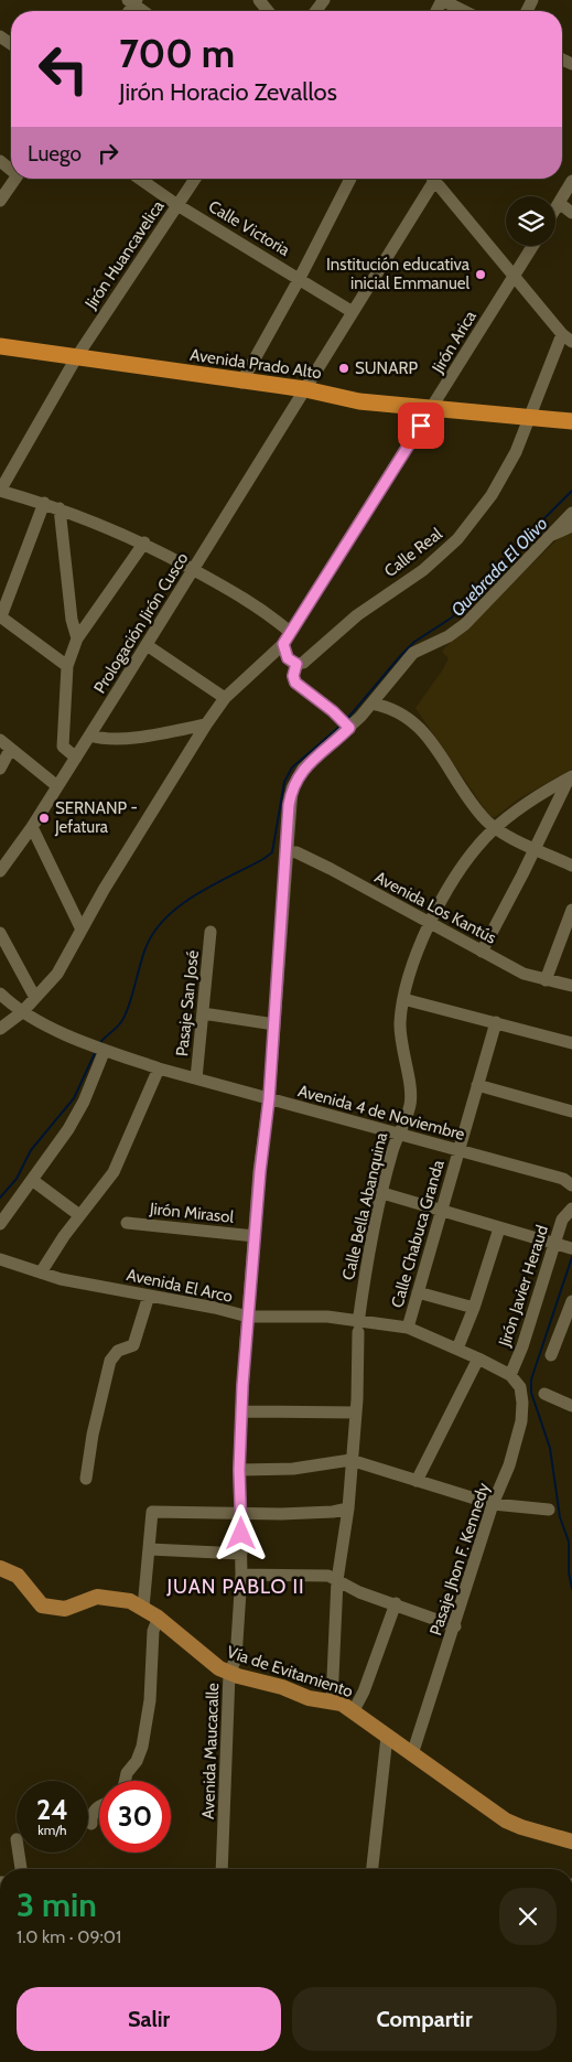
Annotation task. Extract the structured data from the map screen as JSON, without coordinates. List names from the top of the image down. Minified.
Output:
{"streets":{"highway":["Avenida Prado Alto"],"main road":["Vía de Evitamiento"],"street":["Calle Victoria","Jirón Huancavelica","Jirón Arica","Calle Real","Prologación Jirón Cusco","Avenida Los Kantús","Pasaje San José","Avenida 4 de Noviembre","Calle Bella Abanquina","Jirón Mirasol","Calle Chabuca Granda","Avenida El Arco","Jirón Javier Heraud","Pasaje Jhon F. Kennedy","Avenida Maucacalle"]},"crossings":[["Calle Victoria","Jirón Huancavelica"],["Calle Victoria","Prologación Jirón Cusco"],["Jirón Huancavelica","Avenida Prado Alto"],["Jirón Arica","Avenida Prado Alto"],["Jirón Arica","Avenida 4 de Noviembre"],["Avenida Prado Alto","Calle Real"],["Avenida Prado Alto","Prologación Jirón Cusco"],["Avenida Los Kantús","Calle Bella Abanquina"],["Avenida Los Kantús","Avenida Maucacalle"],["Pasaje San José","Avenida 4 de Noviembre"],["Avenida 4 de Noviembre","Calle Bella Abanquina"],["Avenida 4 de Noviembre","Calle Chabuca Granda"],["Avenida 4 de Noviembre","Avenida Maucacalle"],["Calle Bella Abanquina","Avenida El Arco"],["Calle Bella Abanquina","Vía de Evitamiento"],["Jirón Mirasol","Avenida Maucacalle"],["Calle Chabuca Granda","Avenida El Arco"],["Avenida El Arco","Jirón Javier Heraud"],["Avenida El Arco","Pasaje Jhon F. Kennedy"],["Avenida El Arco","Avenida Maucacalle"],["Jirón Javier Heraud","Pasaje Jhon F. Kennedy"],["Pasaje Jhon F. Kennedy","Vía de Evitamiento"],["Vía de Evitamiento","Avenida Maucacalle"]],"districts":["JUAN PABLO II"],"water":["Quebrada El Olivo"],"places":["Institución educativa inicial Emmanuel","SUNARP","SERNANP - Jefatura"],"page":{"turn":["700 m","Jirón Horacio Zevallos"],"then":"Luego","speed":"24 km/h","limit":"30","heading":["3 min","1.0 km · 09:01"],"buttons":["Salir","Compartir"]}}
